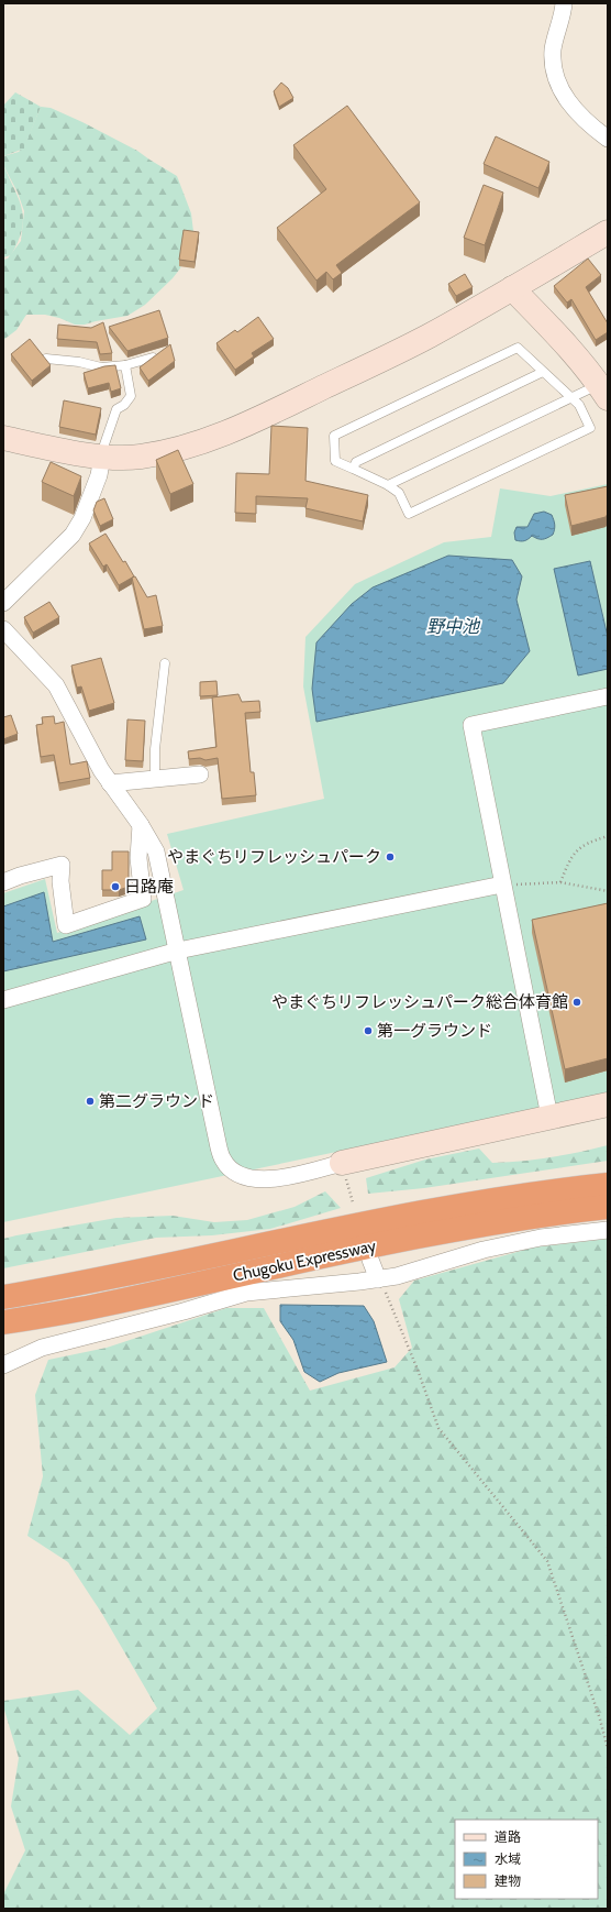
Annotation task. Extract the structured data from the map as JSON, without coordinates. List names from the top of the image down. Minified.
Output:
{"streets":{"highway":["Chugoku Expressway"]},"water":["野中池"],"places":["やまぐちリフレッシュパーク","日路庵","やまぐちリフレッシュパーク総合体育館","第一グラウンド","第二グラウンド"],"legend":["道路","水域","建物"]}
